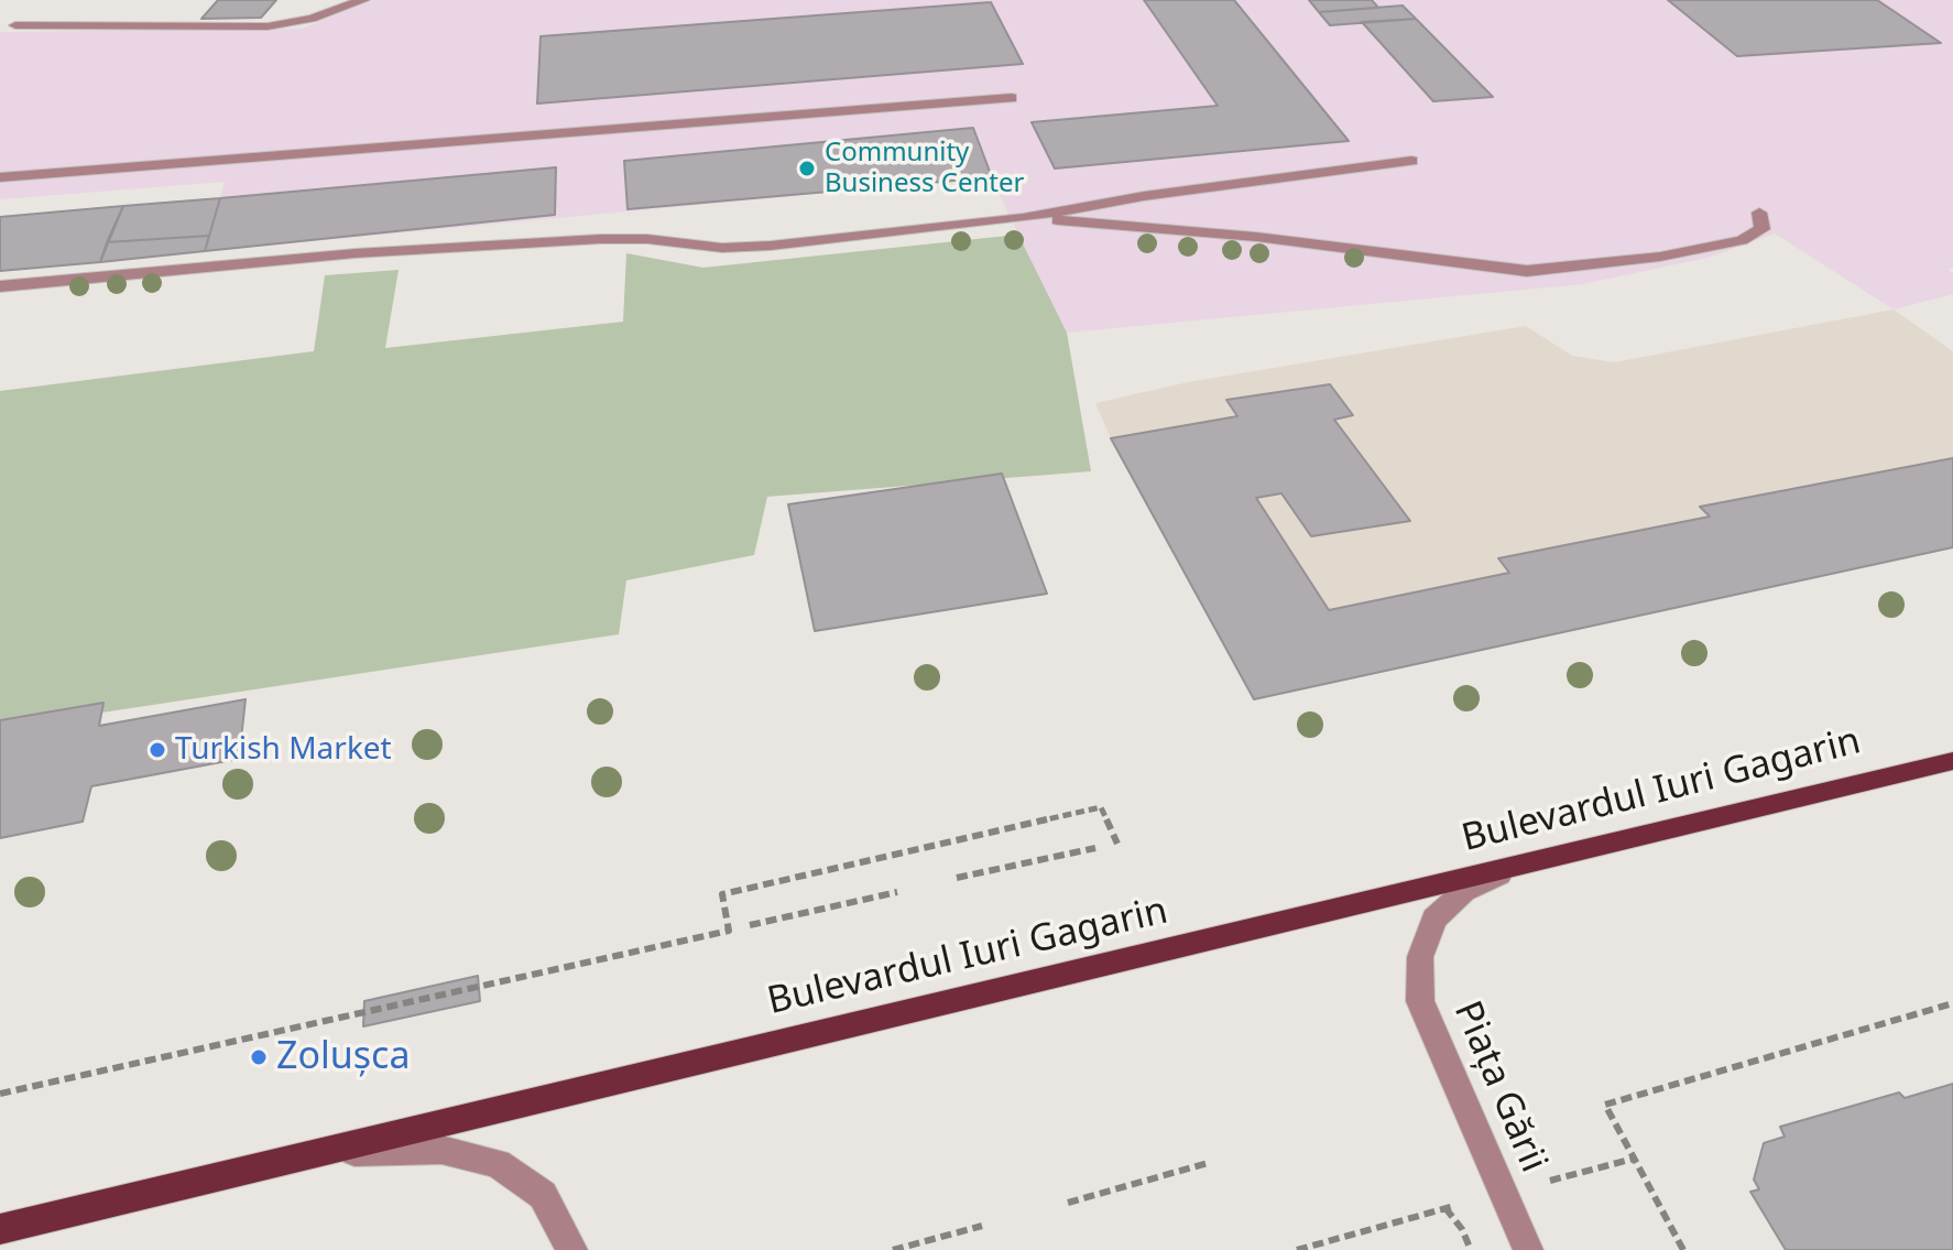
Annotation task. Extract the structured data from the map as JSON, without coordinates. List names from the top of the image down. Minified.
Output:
{"streets":{"main road":["Bulevardul Iuri Gagarin"],"street":["Piața Gării"]},"crossings":[["Bulevardul Iuri Gagarin","Piața Gării"]],"places":["Community Business Center","Turkish Market","Zolușca"]}
